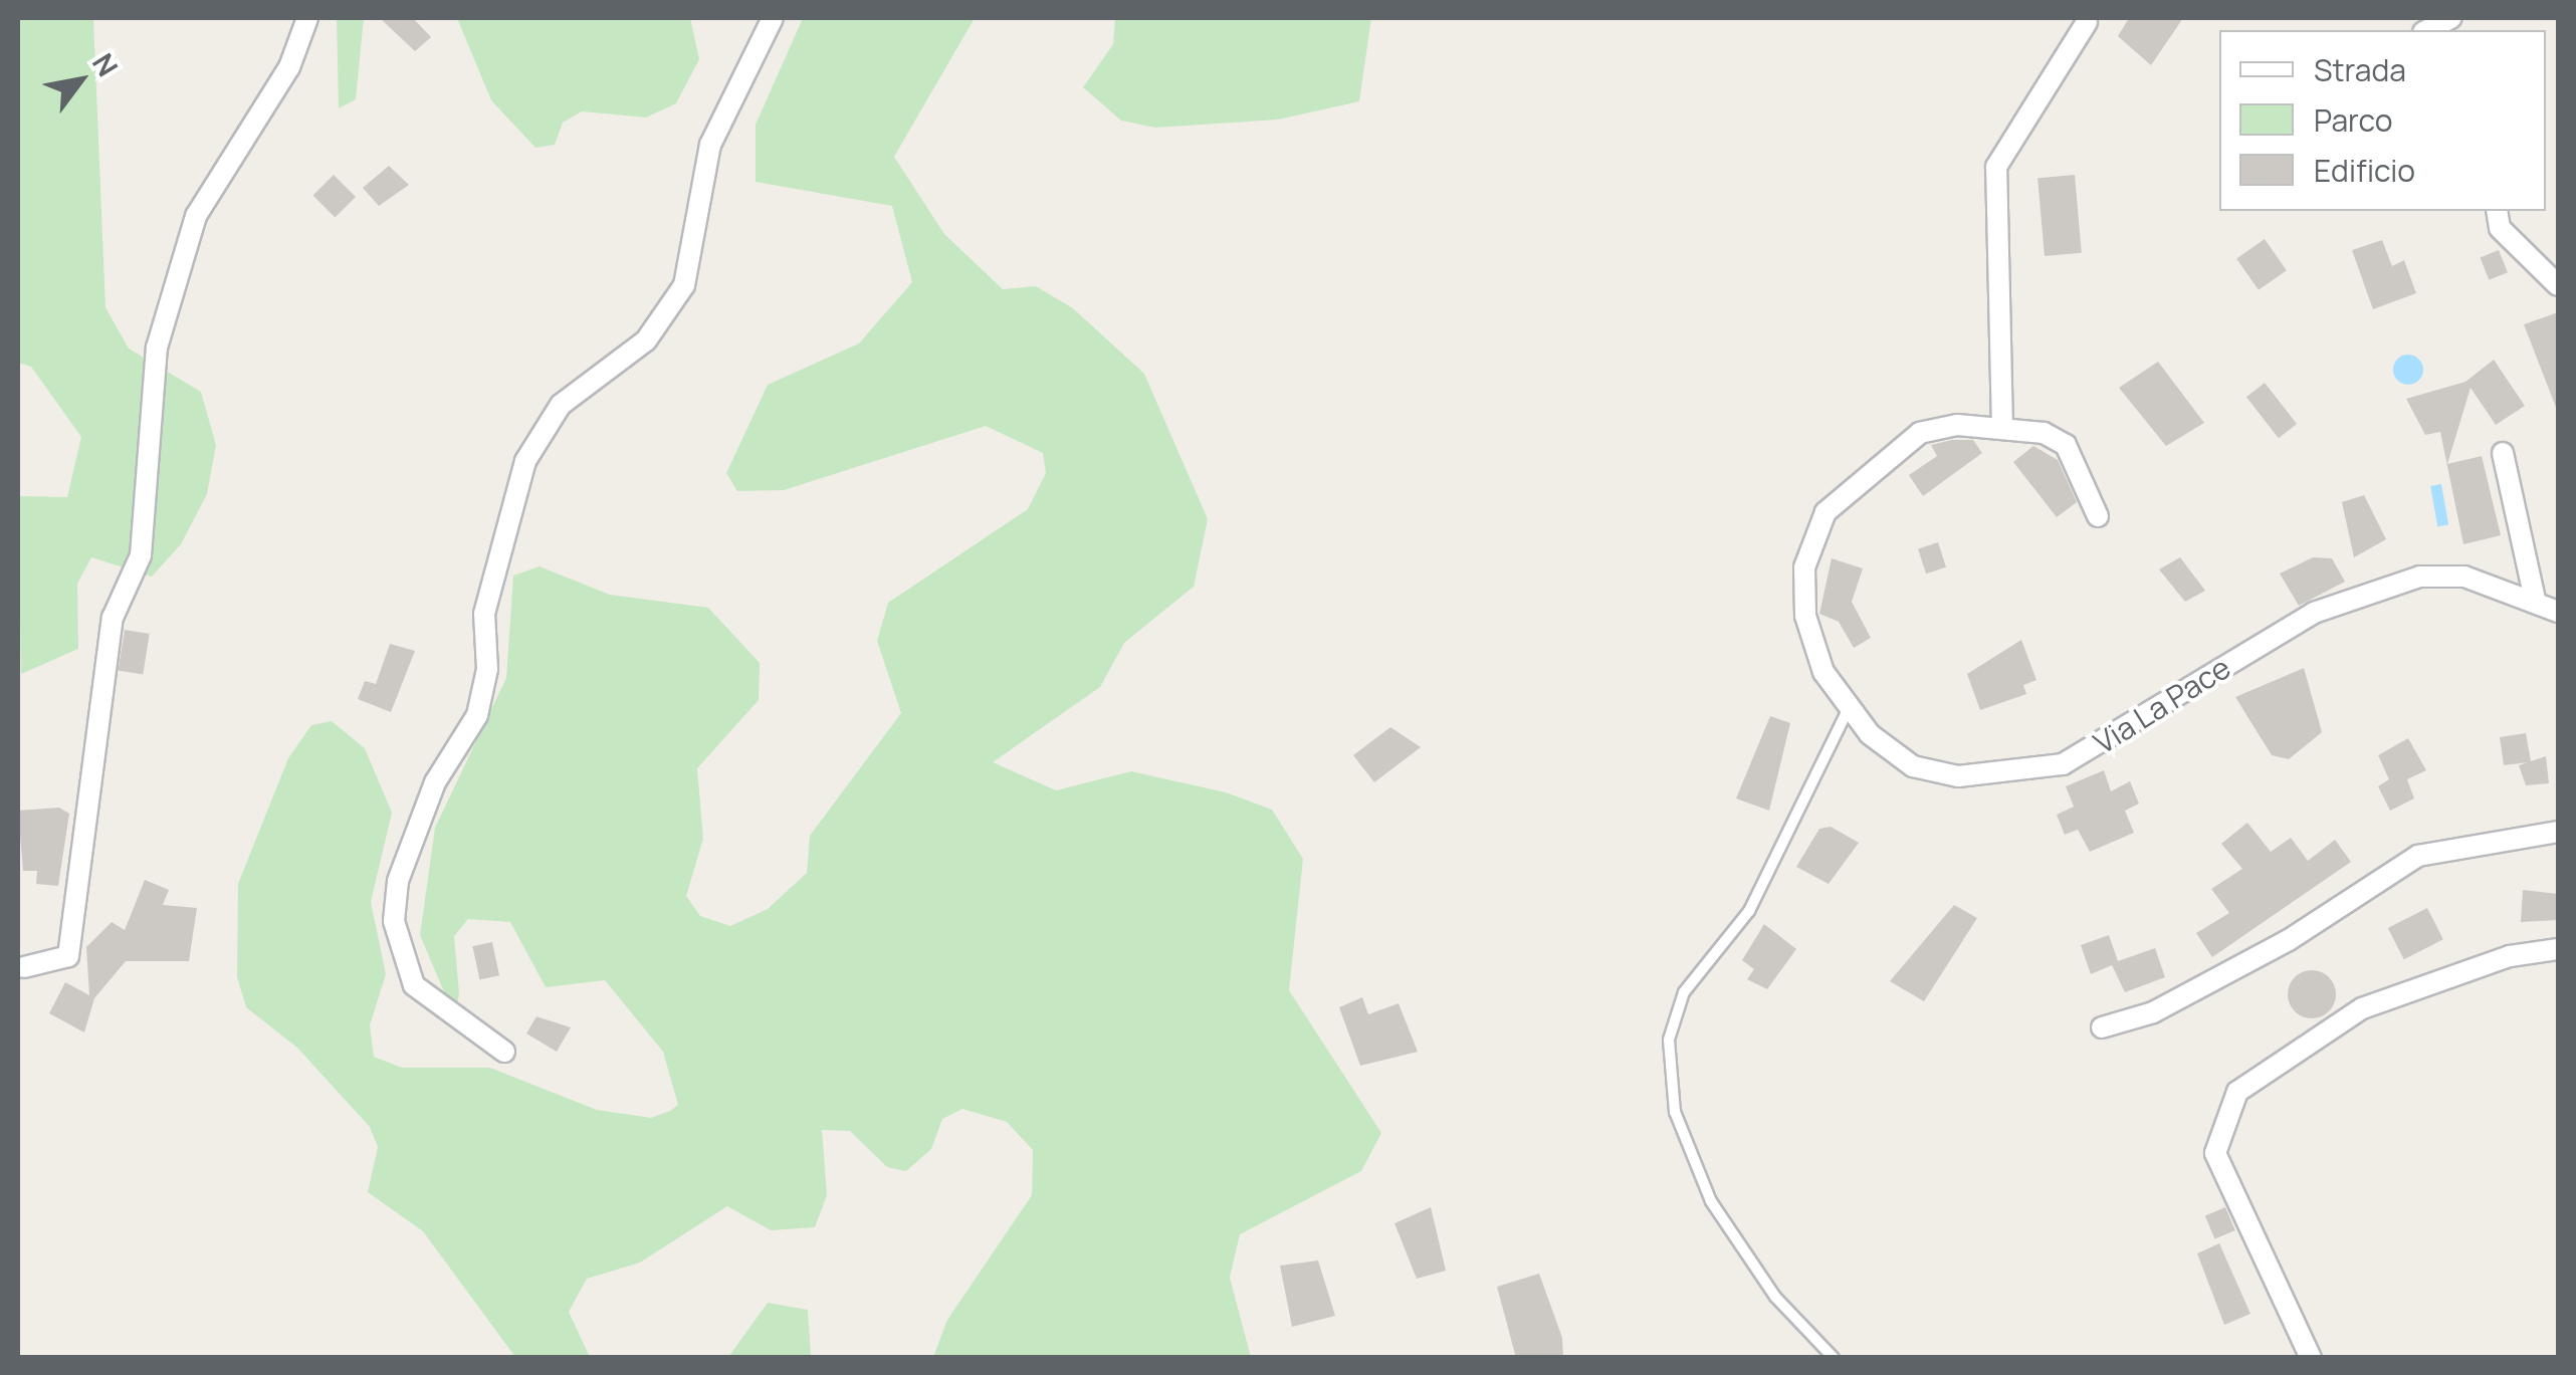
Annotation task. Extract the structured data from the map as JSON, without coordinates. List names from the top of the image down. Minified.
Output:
{"streets":{"street":["Via La Pace"]},"legend":["Strada","Parco","Edificio"],"north":"top right"}
